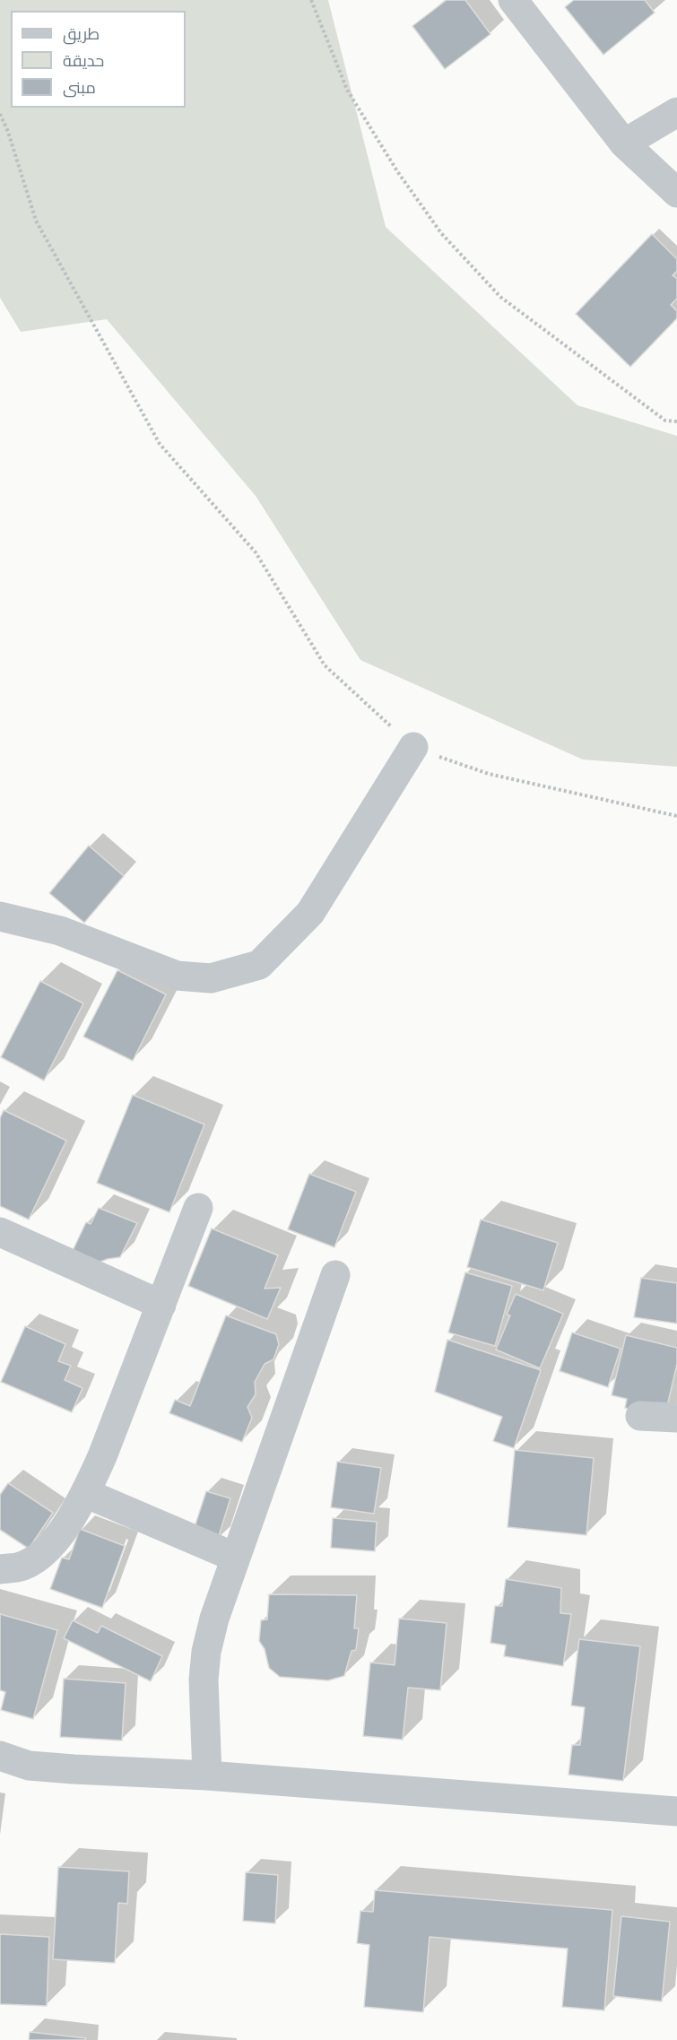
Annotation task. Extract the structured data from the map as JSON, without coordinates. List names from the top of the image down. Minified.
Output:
{"legend":["طريق","حديقة","مبنى"]}
